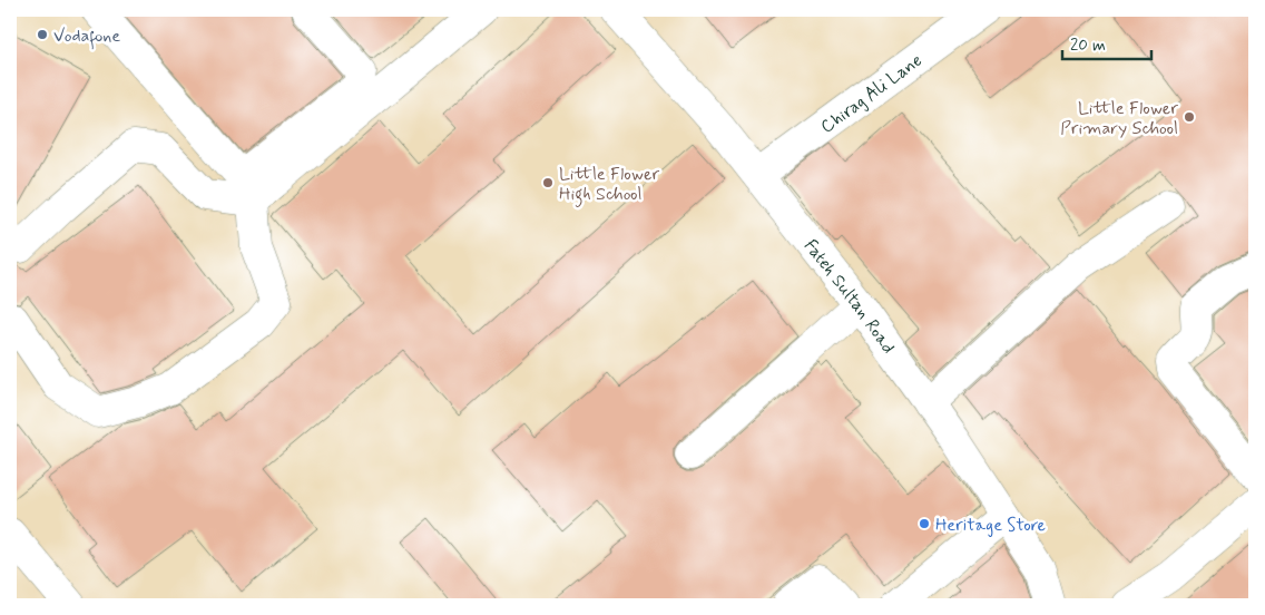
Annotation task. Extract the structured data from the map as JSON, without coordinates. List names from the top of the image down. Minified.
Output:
{"streets":{"street":["Chirag Ali Lane","Fateh Sultan Road"]},"crossings":[["Chirag Ali Lane","Fateh Sultan Road"]],"places":["Vodafone","Little Flower Primary School","Little Flower High School","Heritage Store"],"scale_bar":"20 m"}
